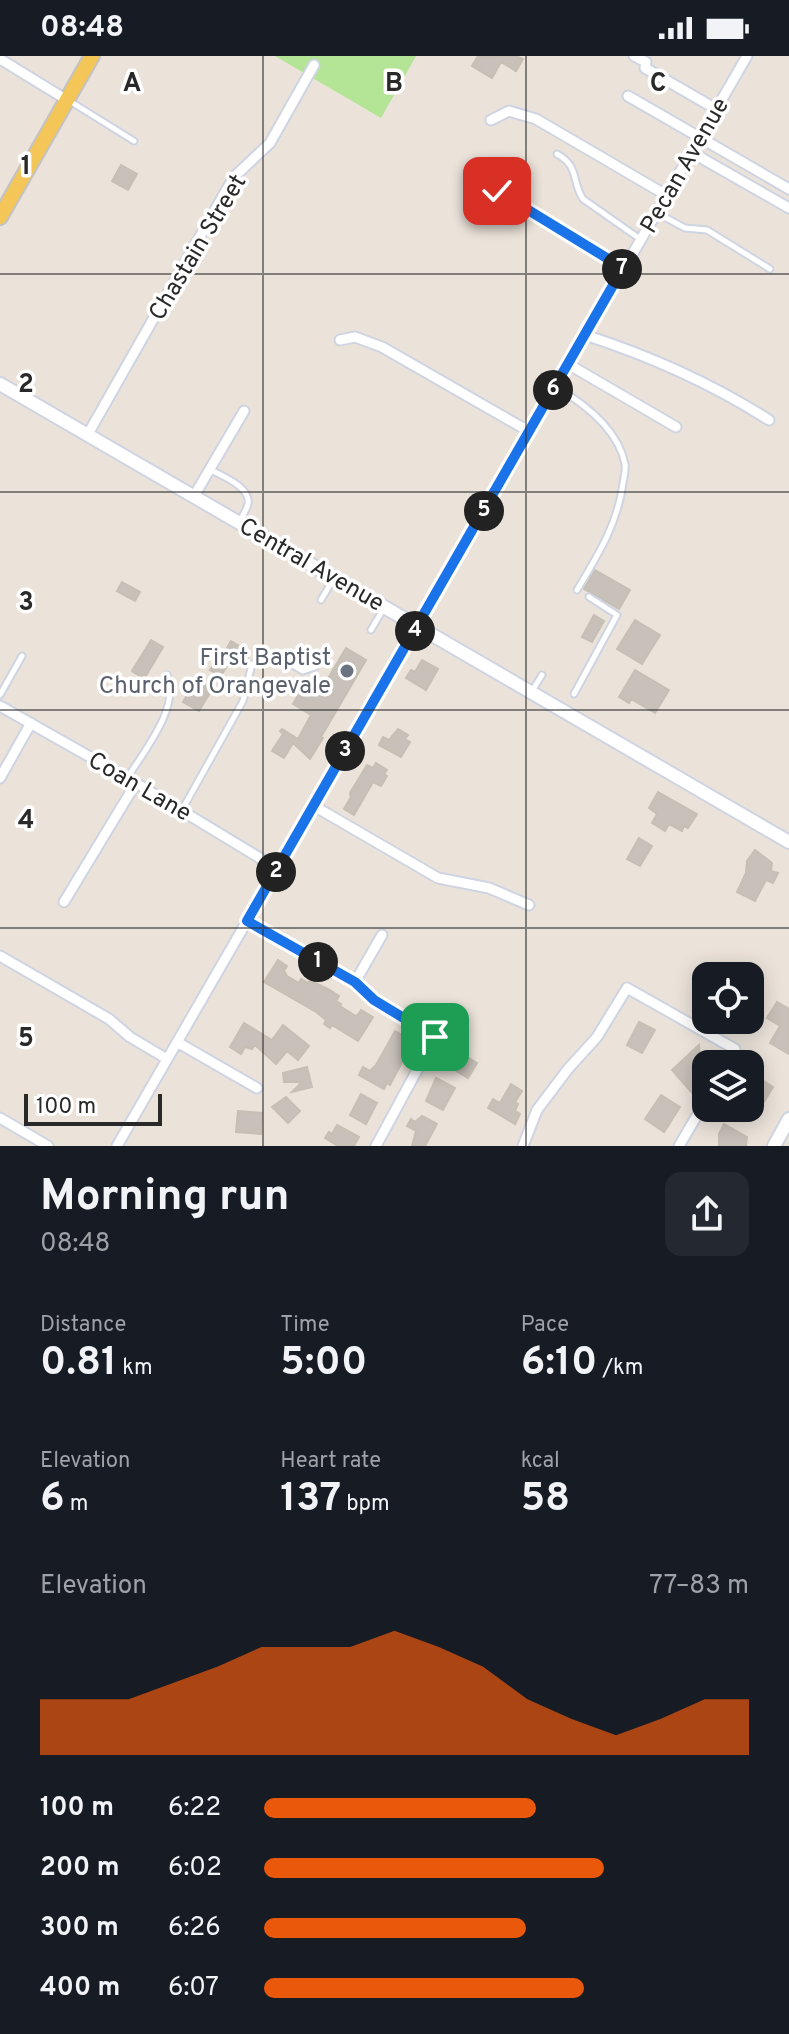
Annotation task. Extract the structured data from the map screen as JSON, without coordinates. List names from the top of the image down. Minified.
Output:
{"streets":{"street":["Pecan Avenue","Chastain Street","Central Avenue","Coan Lane"]},"crossings":[["Pecan Avenue","Central Avenue"],["Pecan Avenue","Coan Lane"],["Chastain Street","Central Avenue"]],"places":["First Baptist Church of Orangevale"],"scale_bar":"100 m","page":{"status":"08:48","pins":["7","6","5","4","3","2","1"],"scale":"100 m","heading":["Morning run","08:48"],"stats":[["Distance","0.81 km"],["Time","5:00"],["Pace","6:10 /km"],["Elevation","6 m"],["Heart rate","137 bpm"],["kcal","58"]],"chart":["Elevation","77–83 m"],"list":[{"name":"100 m","note":"6:22"},{"name":"200 m","note":"6:02"},{"name":"300 m","note":"6:26"},{"name":"400 m","note":"6:07"}]},"grid":{"columns":["A","B","C"],"rows":["1","2","3","4","5"]}}
